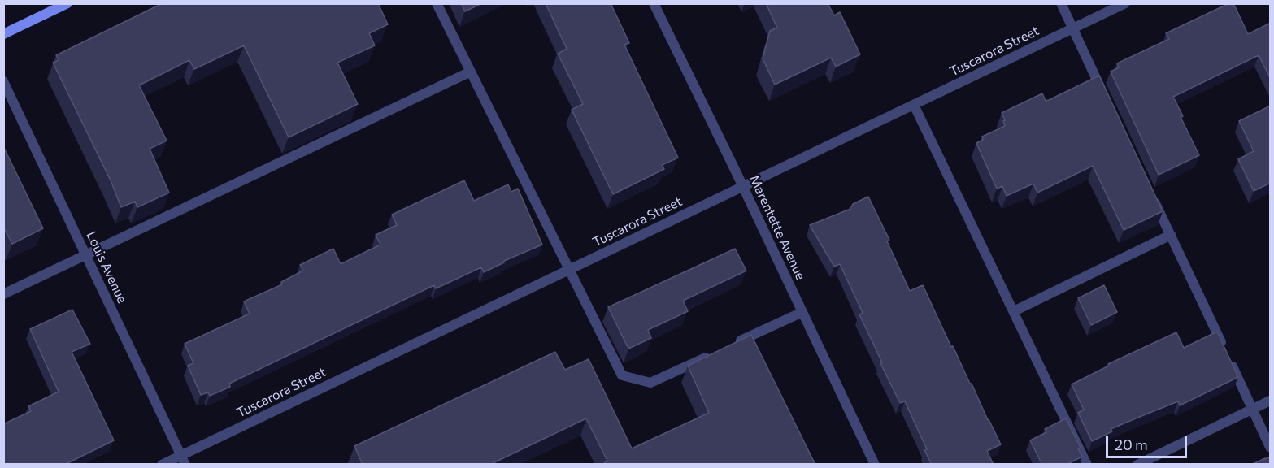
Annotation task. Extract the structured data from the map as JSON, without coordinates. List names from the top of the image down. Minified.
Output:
{"streets":{"street":["Tuscarora Street","Marentette Avenue","Louis Avenue"]},"crossings":[["Tuscarora Street","Marentette Avenue"],["Tuscarora Street","Louis Avenue"]],"scale_bar":"20 m"}
